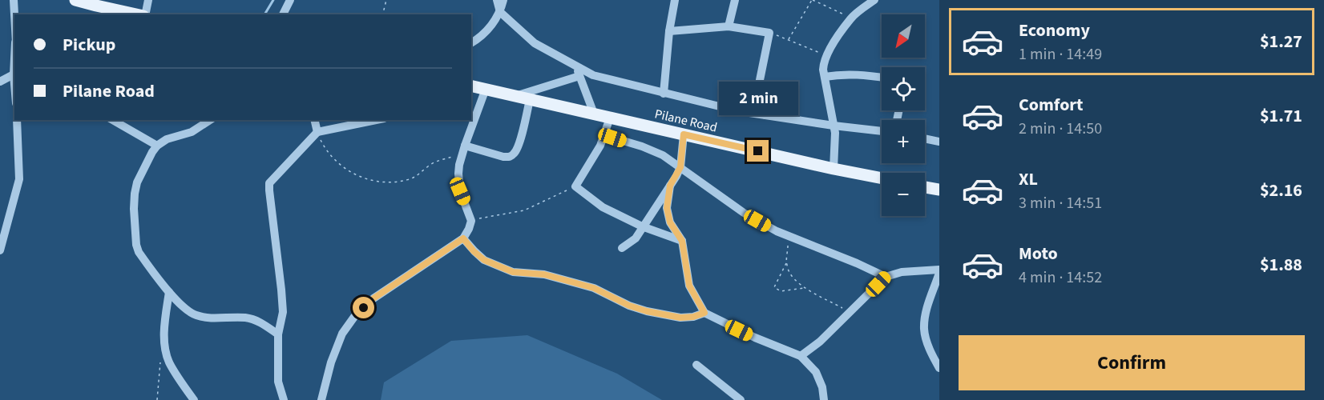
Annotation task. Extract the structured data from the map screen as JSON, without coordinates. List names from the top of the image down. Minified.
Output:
{"streets":{"main road":["Pilane Road"]},"north":"bottom left","page":{"list":[{"name":"Economy","note":"1 min · 14:49","value":"$1.27"},{"name":"Comfort","note":"2 min · 14:50","value":"$1.71"},{"name":"XL","note":"3 min · 14:51","value":"$2.16"},{"name":"Moto","note":"4 min · 14:52","value":"$1.88"}],"map_buttons":["+","−"],"banner":["Pickup","Pilane Road"],"bubble":"2 min","buttons":"Confirm"}}
